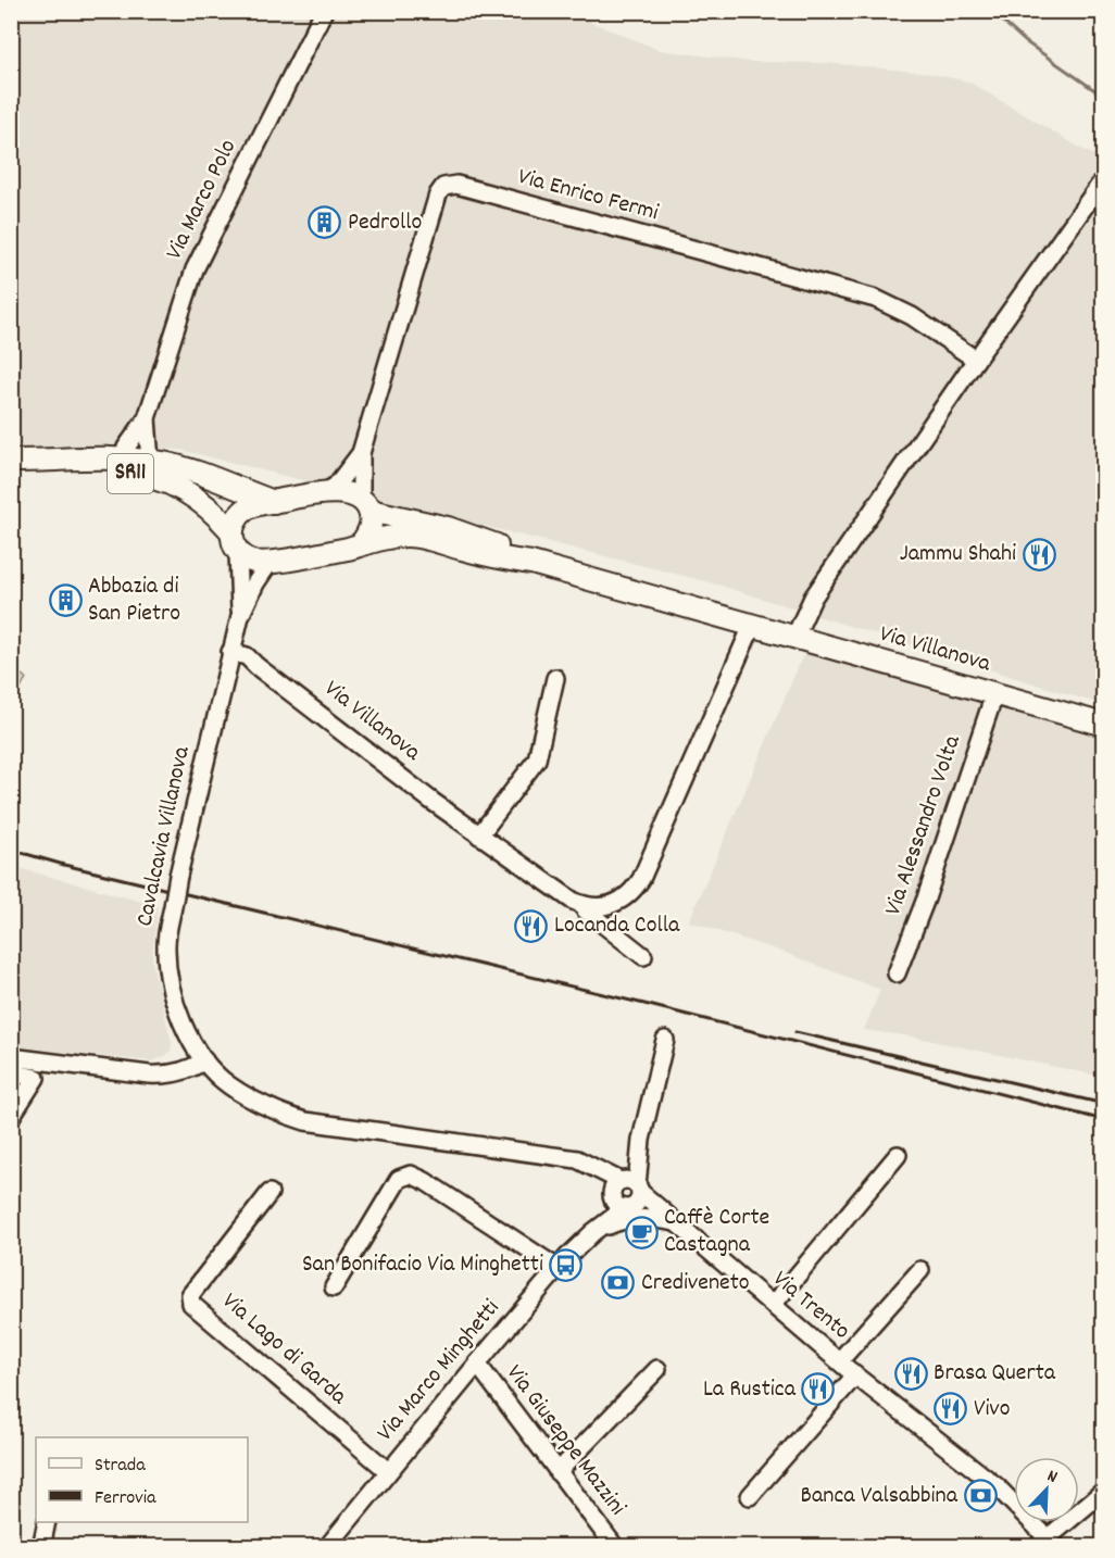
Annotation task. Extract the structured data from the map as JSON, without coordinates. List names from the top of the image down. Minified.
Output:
{"streets":{"main road":["SR11","Via Villanova"],"street":["Via Enrico Fermi","Via Marco Polo","Via Alessandro Volta","Cavalcavia Villanova","Via Trento","Via Lago di Garda","Via Marco Minghetti","Via Giuseppe Mazzini"]},"crossings":[["Via Enrico Fermi","Via Villanova"],["Via Marco Polo","SR11"],["SR11","Via Villanova"],["Via Villanova","Via Alessandro Volta"],["Via Villanova","Cavalcavia Villanova"],["Cavalcavia Villanova","Via Trento"],["Cavalcavia Villanova","Via Marco Minghetti"],["Via Trento","Via Marco Minghetti"],["Via Lago di Garda","Via Marco Minghetti"],["Via Marco Minghetti","Via Giuseppe Mazzini"]],"places":{"building":["Pedrollo","Abbazia di San Pietro"],"restaurant":["Jammu Shahi","Locanda Colla","Brasa Querta","La Rustica","Vivo"],"cafe":["Caffè Corte Castagna"],"bus stop":["San Bonifacio Via Minghetti"],"bank":["Crediveneto","Banca Valsabbina"]},"legend":["Strada","Ferrovia"],"north":"top right"}
